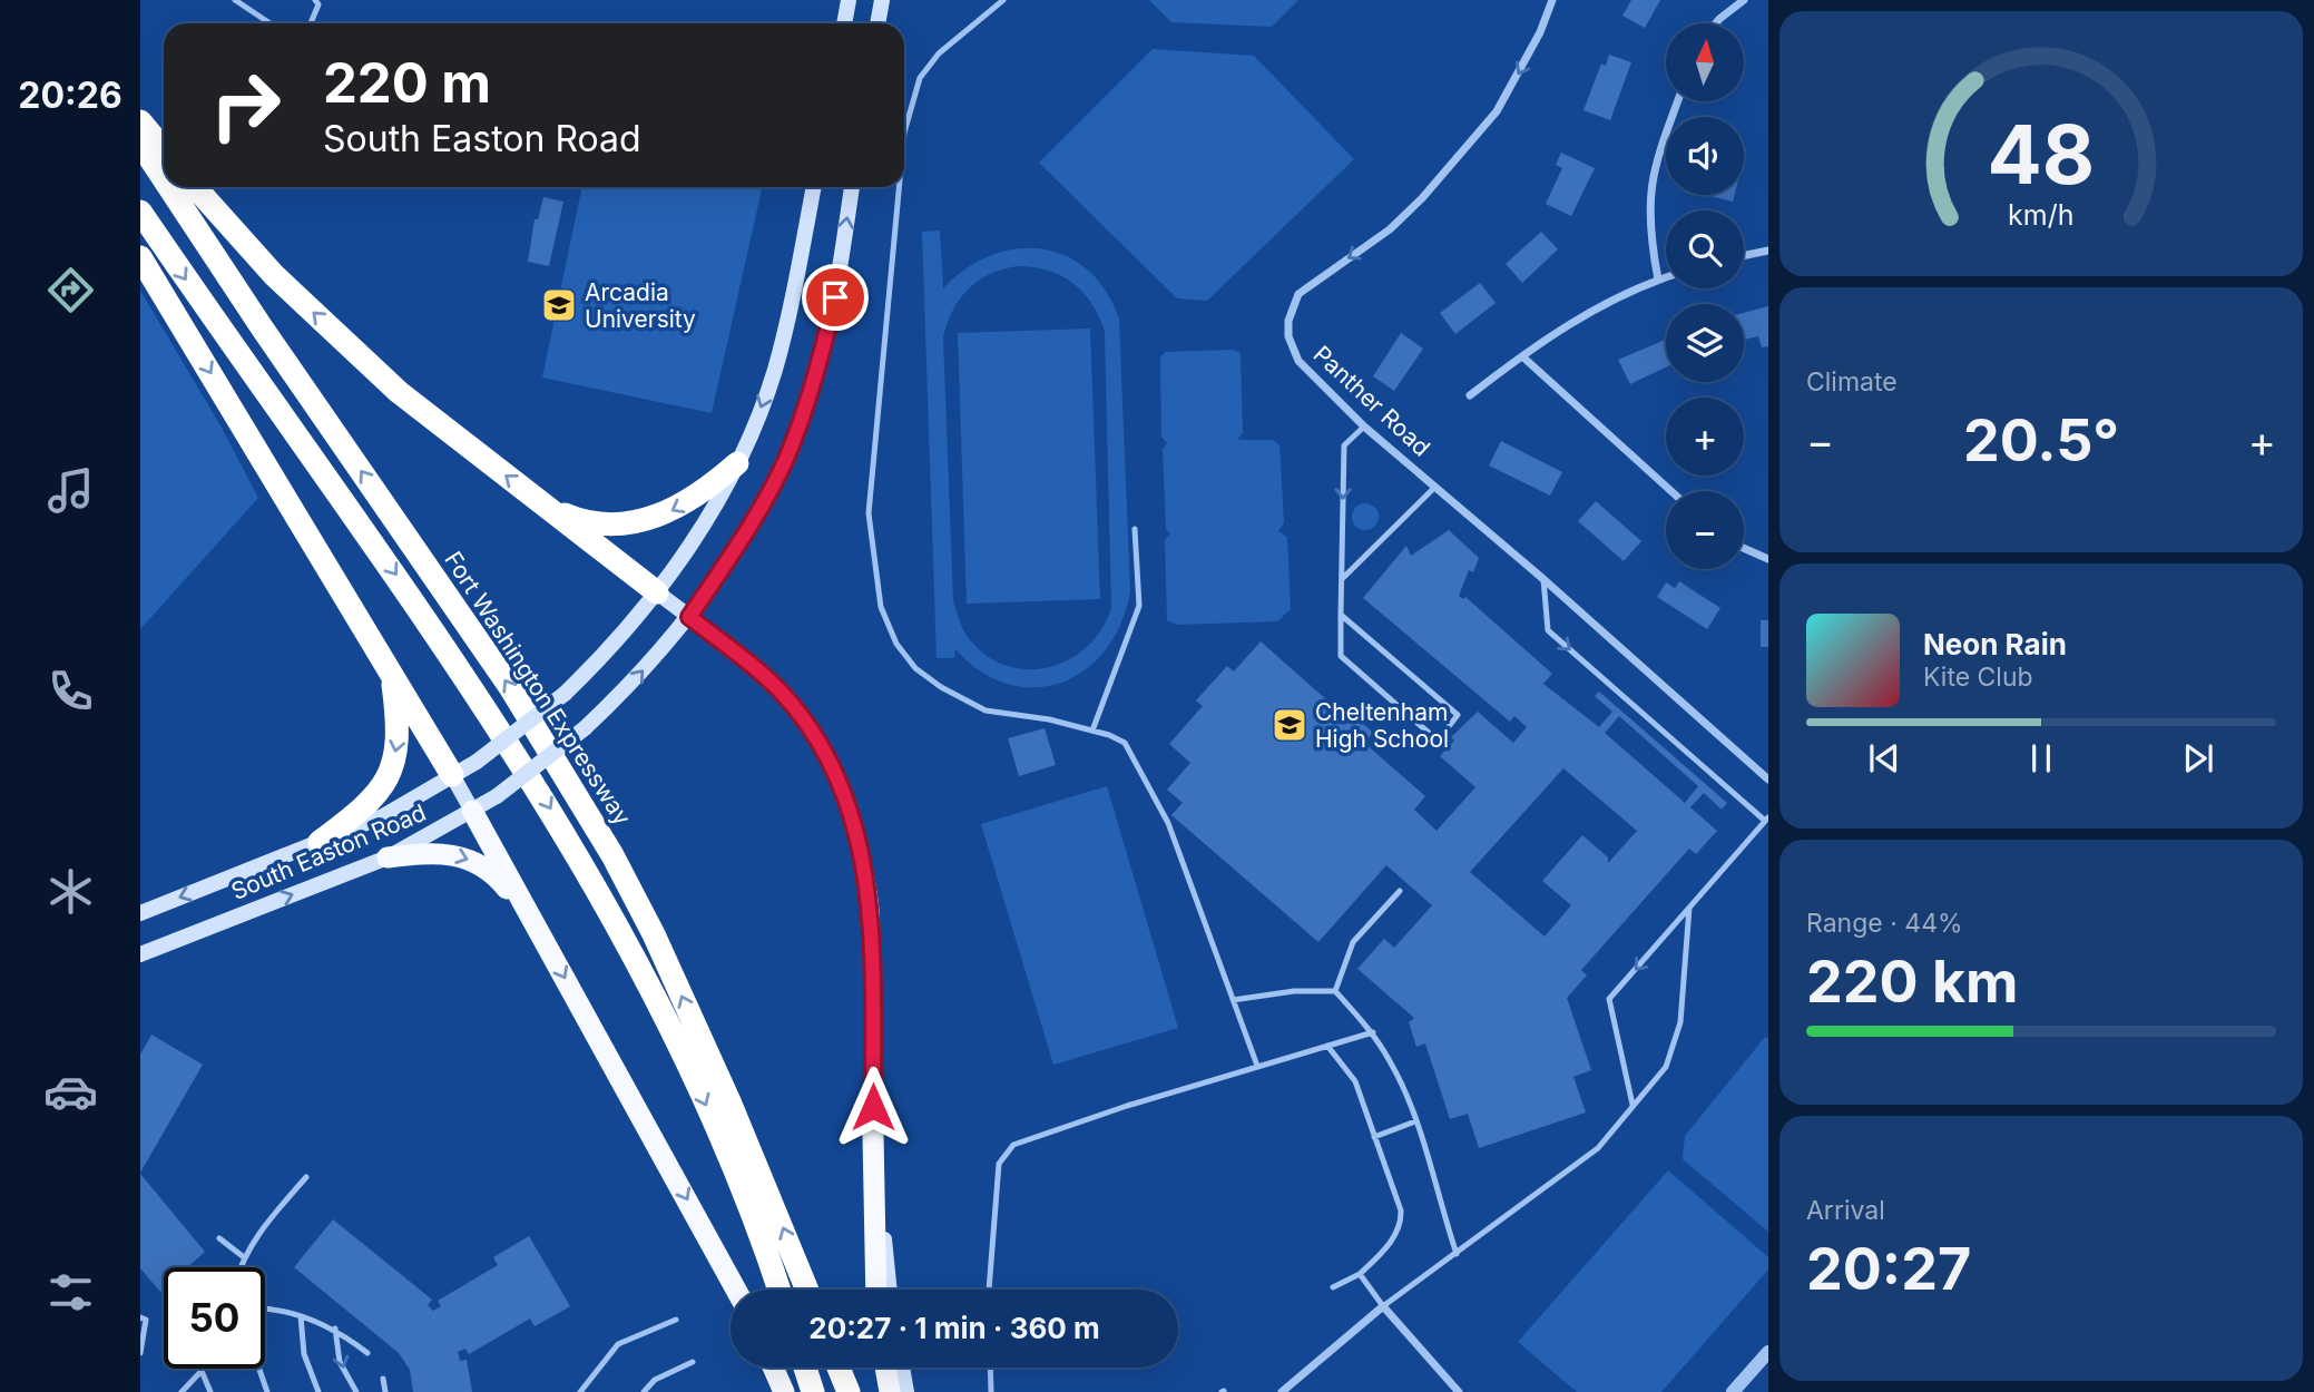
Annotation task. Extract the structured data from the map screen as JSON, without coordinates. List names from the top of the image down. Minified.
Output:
{"streets":{"highway":["Fort Washington Expressway"],"main road":["South Easton Road"],"street":["Panther Road"]},"one_way":["Panther Road"],"places":{"school or university":["Arcadia University","Cheltenham High School"]},"north":"top","page":{"tabs":"20:26","map_buttons":["+","−"],"turn":["220 m","South Easton Road"],"tile":["Climate",["Range · 44%","220 km"],["Arrival","20:27"]],"heat":["−","20.5°","+"],"song":["Neon Rain","Kite Club"],"limit":"50","trip":"20:27 · 1 min · 360 m","gauge":["48","km/h"]}}
